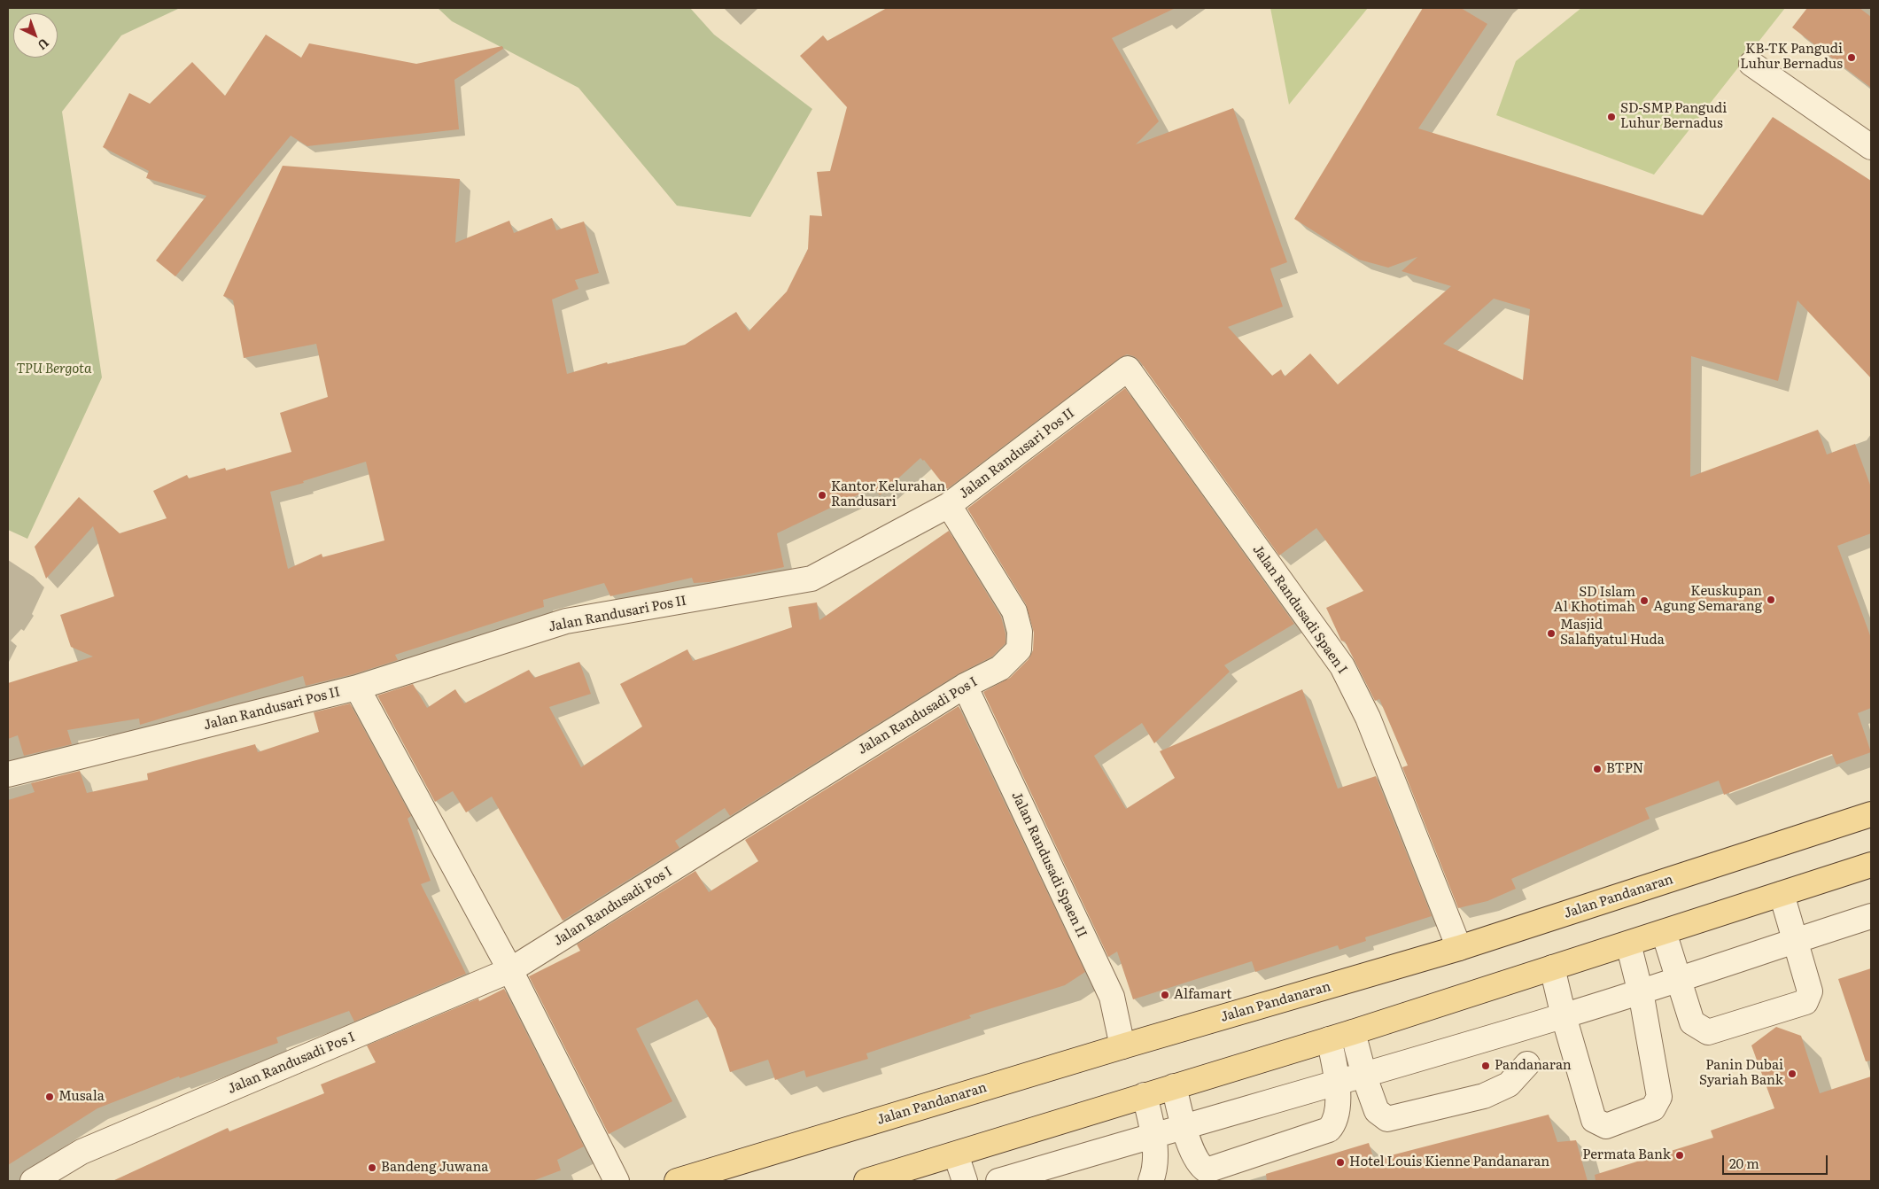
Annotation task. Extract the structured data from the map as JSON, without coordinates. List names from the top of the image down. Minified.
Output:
{"streets":{"main road":["Jalan Pandanaran"],"street":["Jalan Randusari Pos II","Jalan Randusadi Spaen I","Jalan Randusadi Pos I","Jalan Randusadi Spaen II"]},"crossings":[["Jalan Randusari Pos II","Jalan Randusadi Spaen I"],["Jalan Randusari Pos II","Jalan Randusadi Pos I"],["Jalan Randusadi Spaen I","Jalan Pandanaran"],["Jalan Randusadi Pos I","Jalan Randusadi Spaen II"],["Jalan Randusadi Spaen II","Jalan Pandanaran"]],"parks":["TPU Bergota"],"places":["KB-TK Pangudi Luhur Bernadus","SD-SMP Pangudi Luhur Bernadus","Kantor Kelurahan Randusari","Keuskupan Agung Semarang","SD Islam Al Khotimah","Masjid Salafiyatul Huda","BTPN","Alfamart","Pandanaran","Panin Dubai Syariah Bank","Musala","Permata Bank","Hotel Louis Kienne Pandanaran","Bandeng Juwana"],"scale_bar":"20 m","north":"bottom right"}
